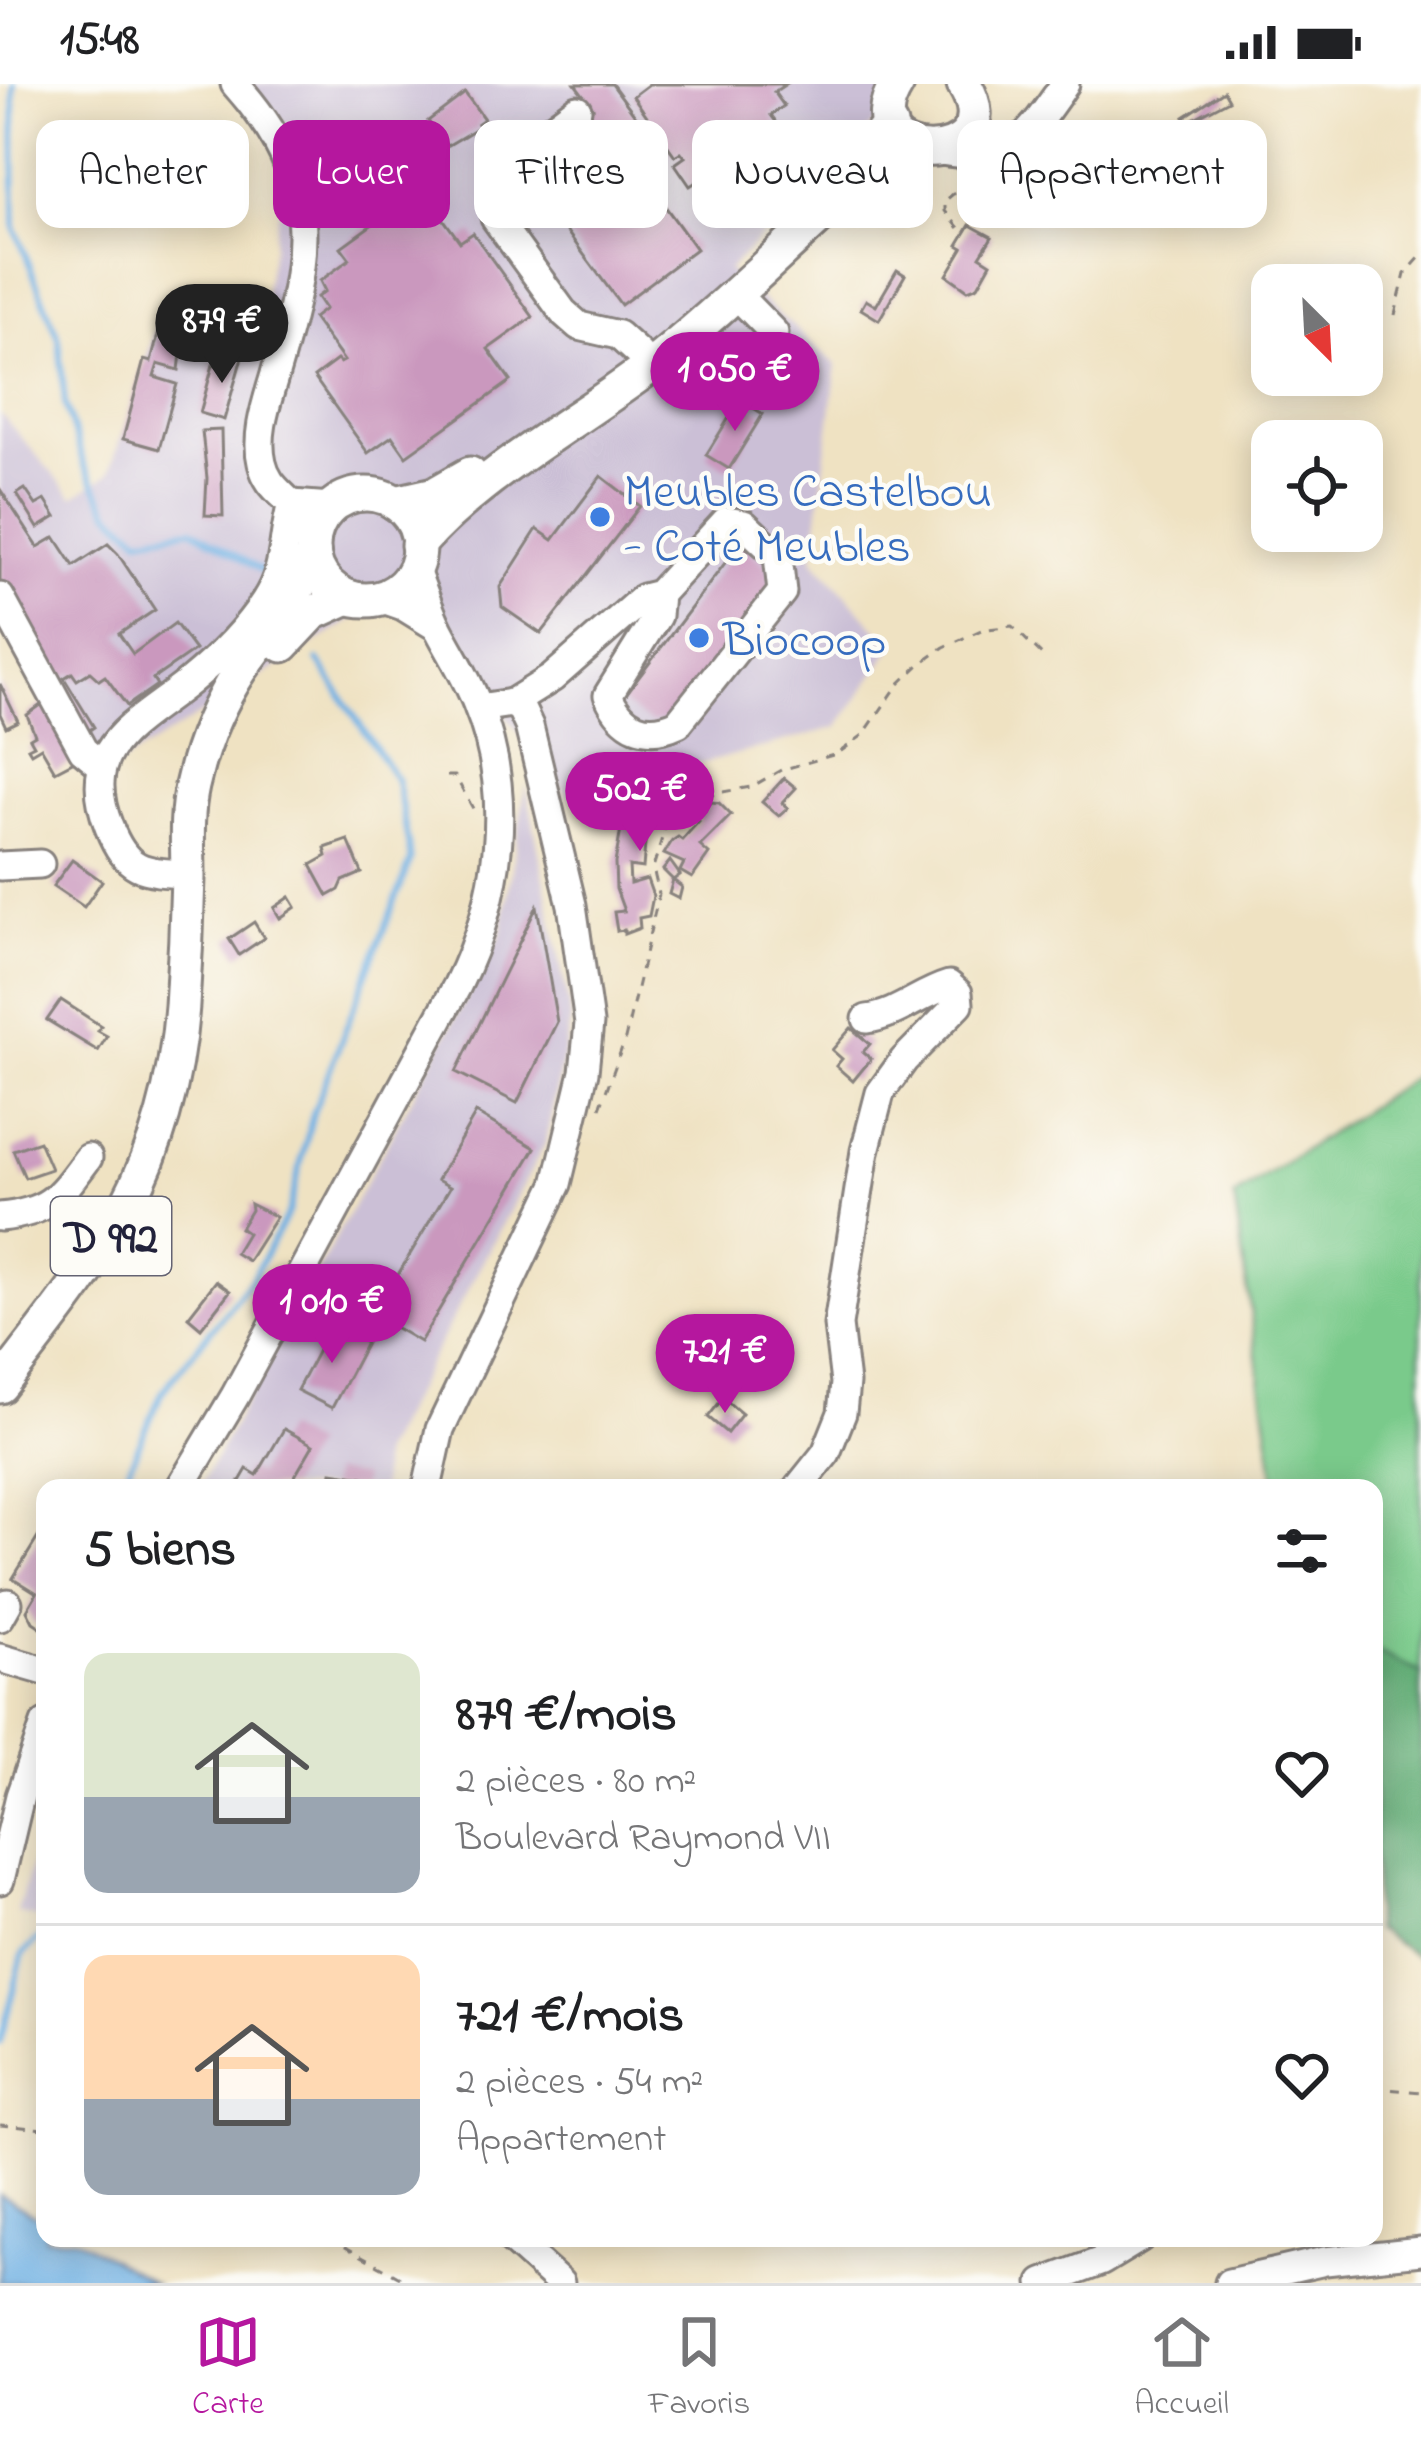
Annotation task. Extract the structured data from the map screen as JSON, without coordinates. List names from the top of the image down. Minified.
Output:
{"streets":{"main road":["D 992"]},"places":["Meubles Castelbou - Coté Meubles","Biocoop"],"north":"bottom right","page":{"status":"15:48","chip":["Acheter","Louer","Filtres","Nouveau","Appartement"],"price":["879 €","1 050 €","502 €","1 010 €","721 €"],"heading":"5 biens","list":[{"name":"879 €/mois","note":"2 pièces · 80 m² · Boulevard Raymond VII"},{"name":"721 €/mois","note":"2 pièces · 54 m² · Appartement"}],"tabs":["Carte","Favoris","Accueil"]}}
